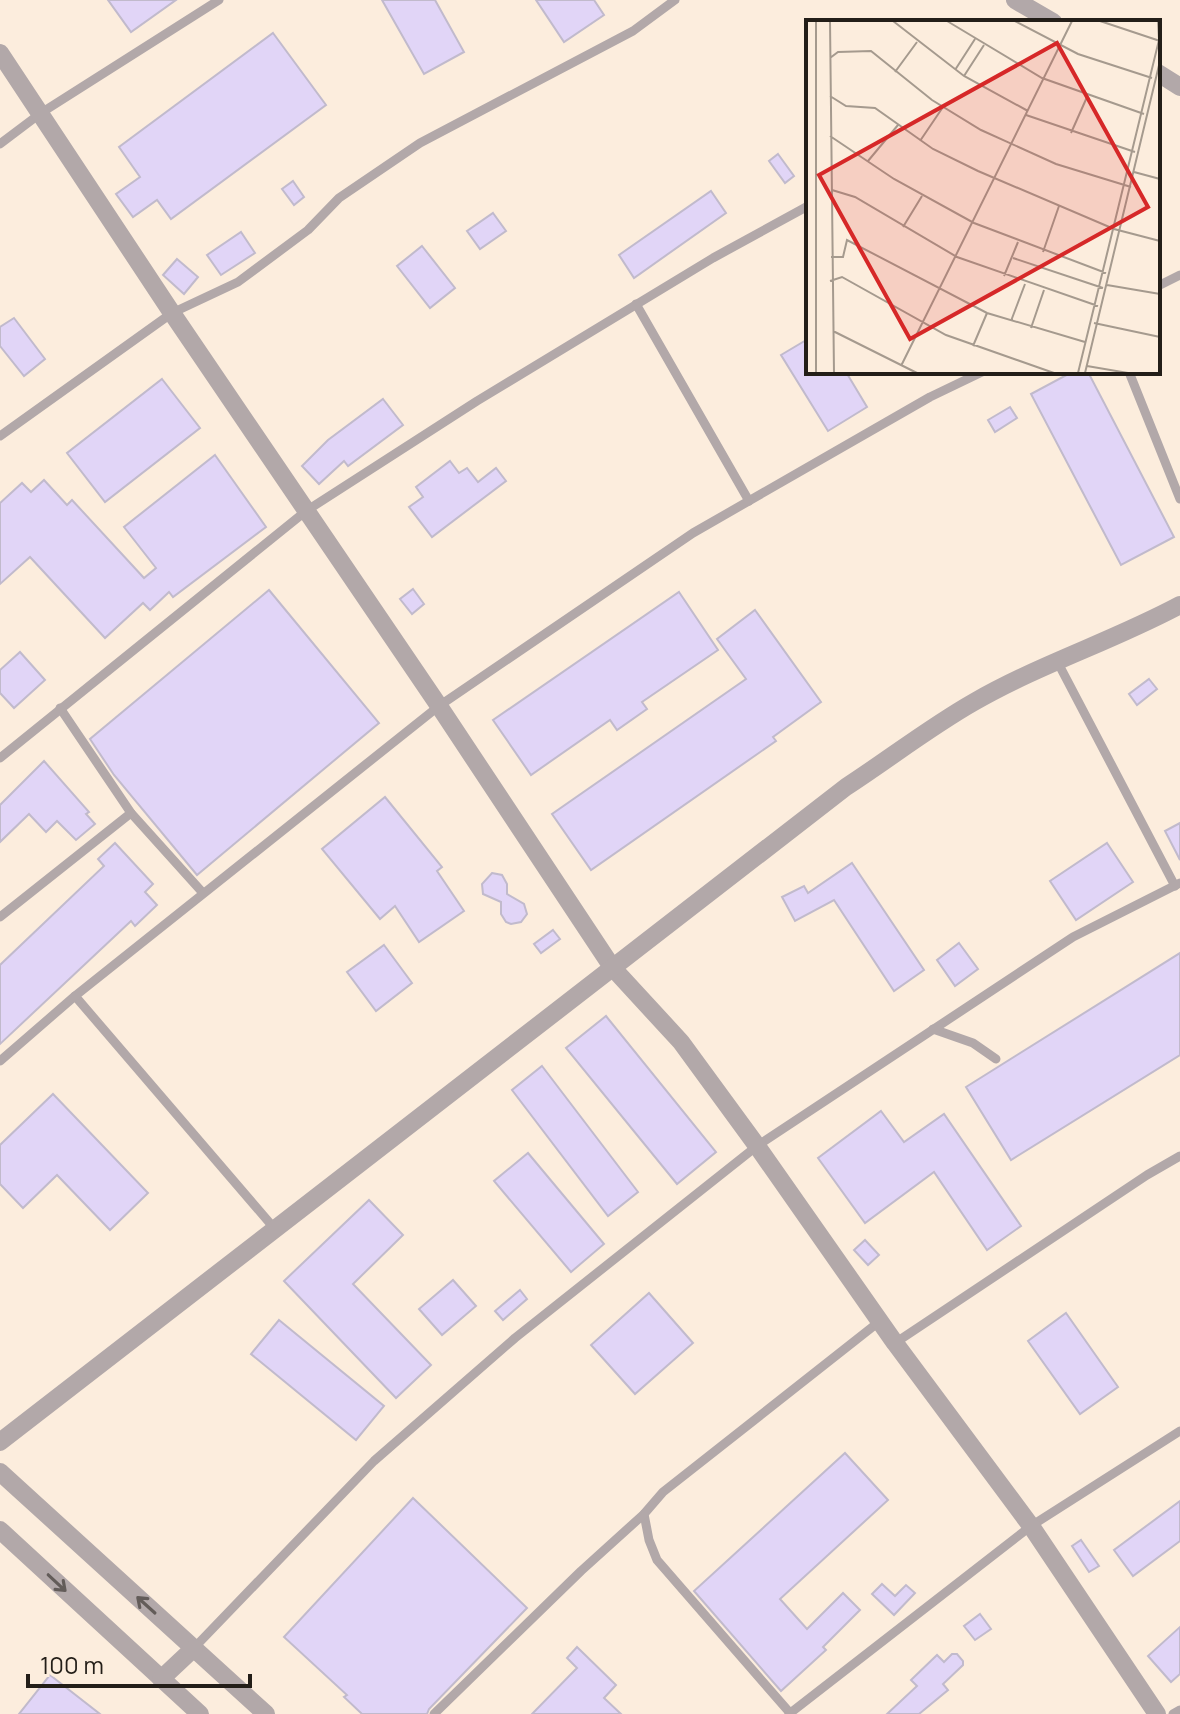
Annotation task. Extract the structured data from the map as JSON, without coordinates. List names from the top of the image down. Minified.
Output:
{"scale_bar":"100 m"}
